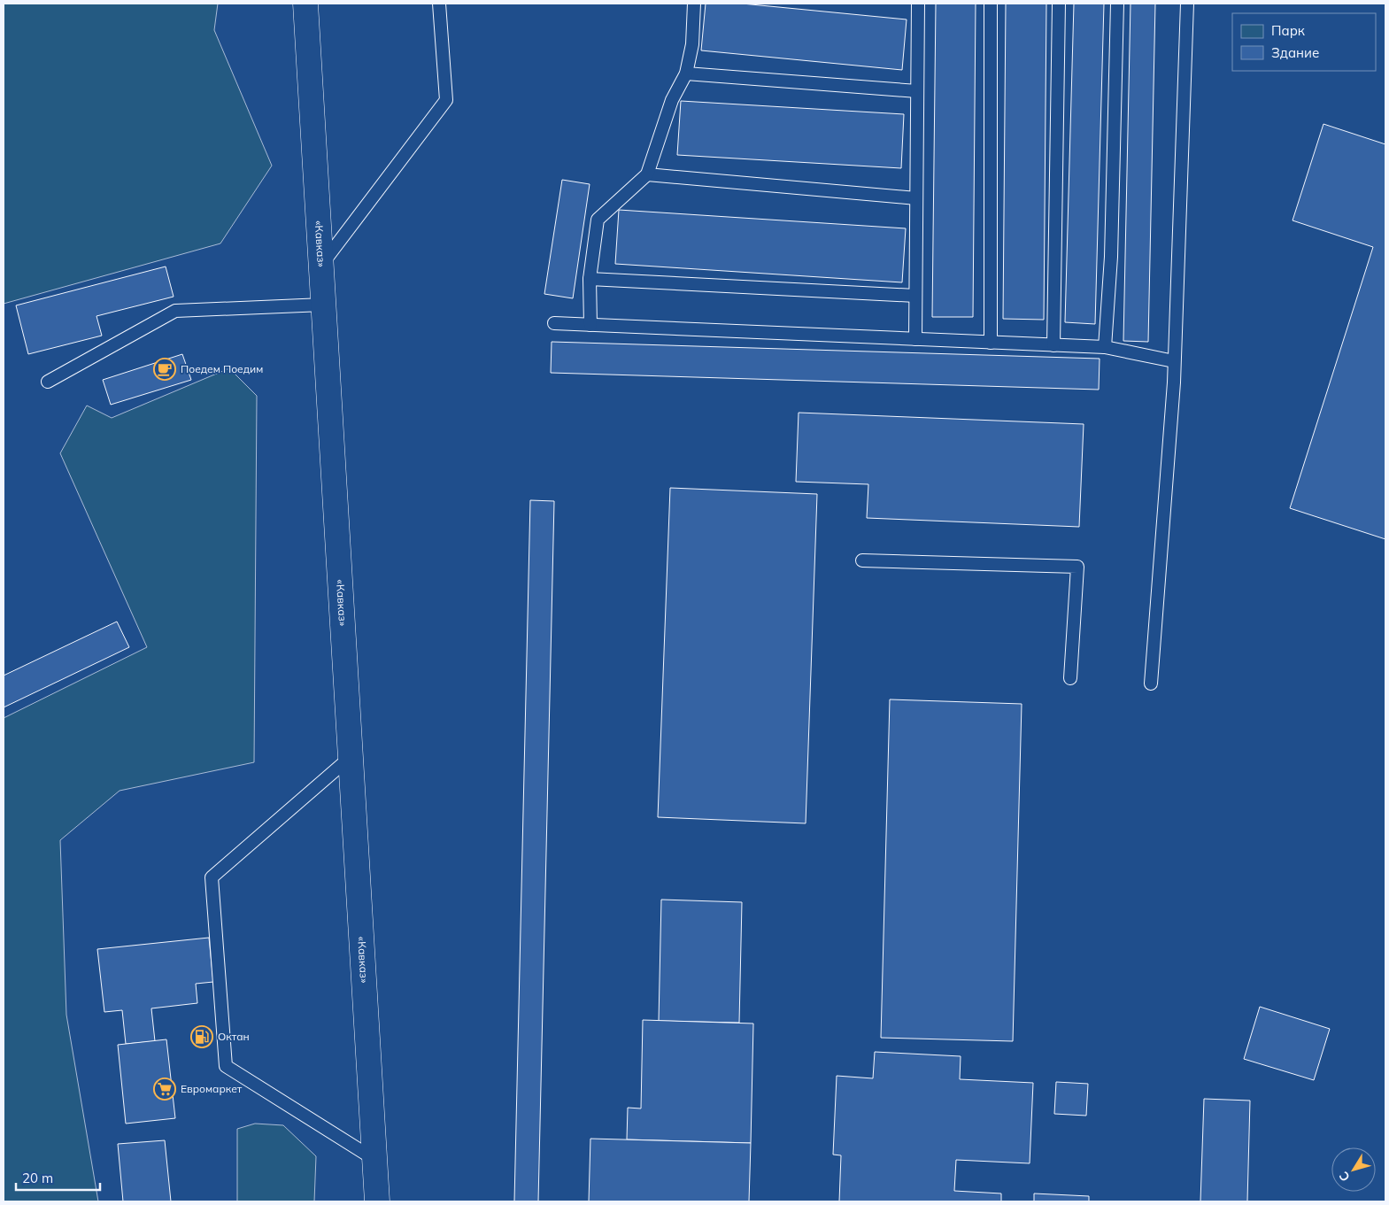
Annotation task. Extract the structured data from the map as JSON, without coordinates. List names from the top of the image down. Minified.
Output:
{"streets":{"highway":["«Кавказ»"]},"places":{"cafe":["Поедем Поедим"],"fuel station":["Октан"],"supermarket":["Евромаркет"]},"legend":["Парк","Здание"],"scale_bar":"20 m","north":"bottom left"}
